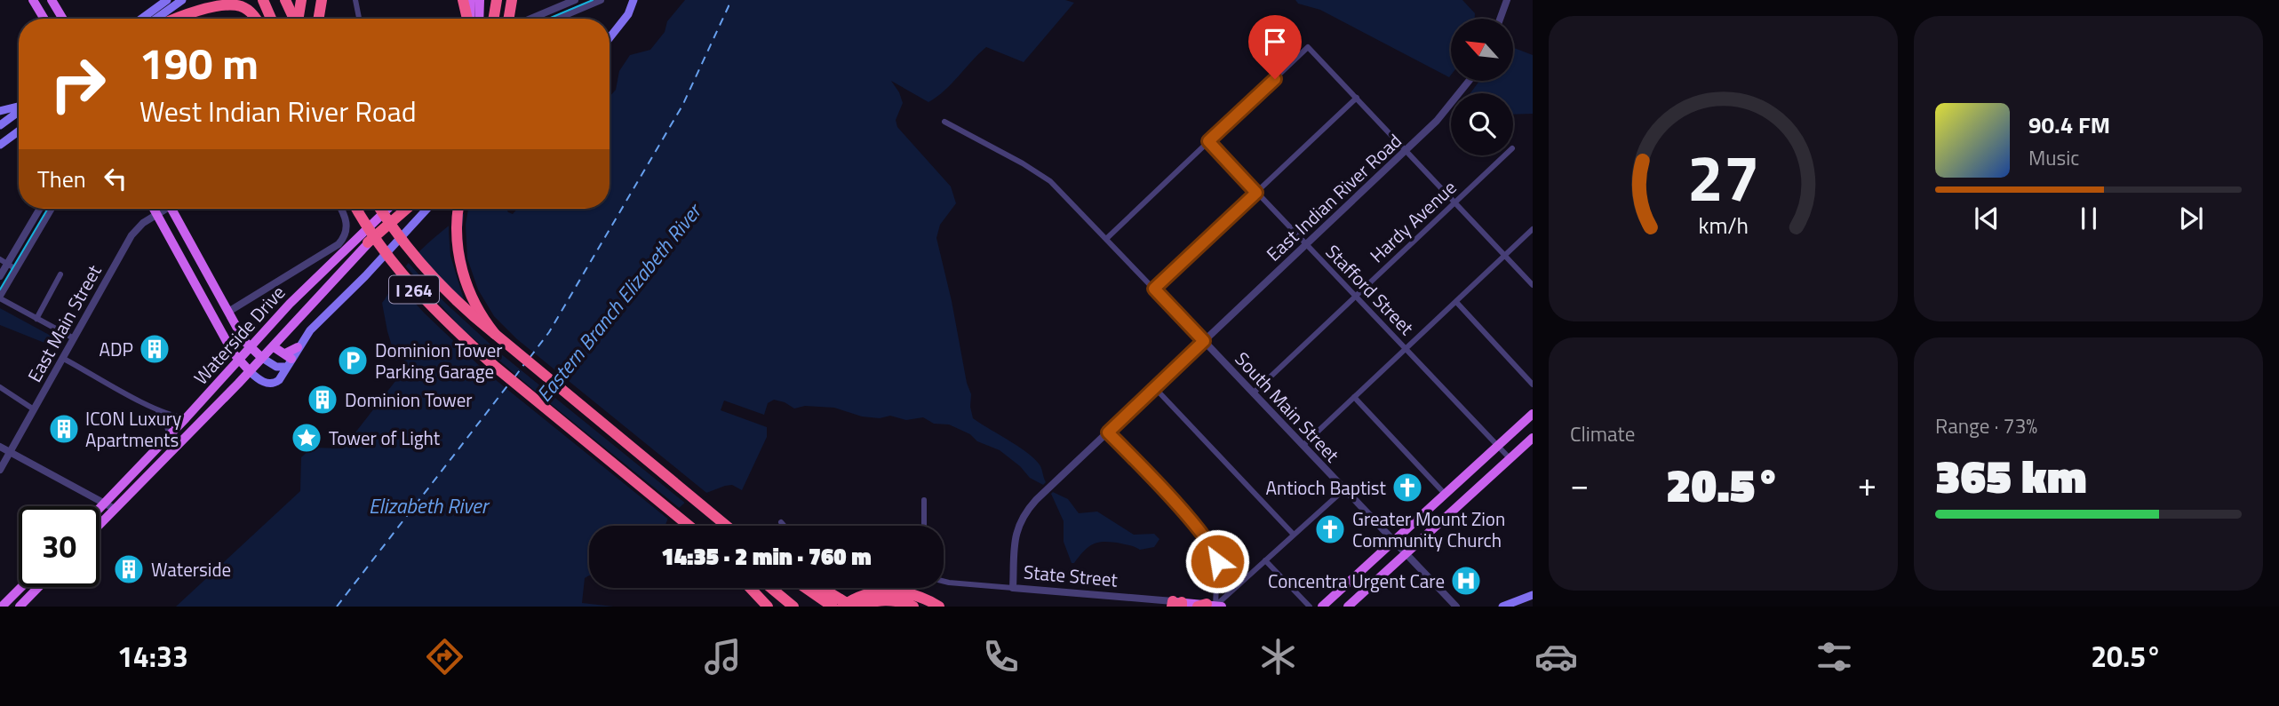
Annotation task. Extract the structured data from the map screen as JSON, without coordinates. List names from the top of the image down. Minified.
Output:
{"streets":{"highway":["I 264"],"main road":["Waterside Drive","State Street"],"street":["East Indian River Road","Hardy Avenue","Stafford Street","East Main Street","South Main Street"]},"crossings":[["East Indian River Road","Stafford Street"],["East Indian River Road","South Main Street"],["East Indian River Road","State Street"],["Hardy Avenue","Stafford Street"],["Hardy Avenue","South Main Street"]],"water":["Eastern Branch Elizabeth River","Elizabeth River"],"places":{"building":["ADP","Dominion Tower","ICON Luxury Apartments","Waterside"],"parking":["Dominion Tower Parking Garage"],"place":["Tower of Light"],"church":["Antioch Baptist","Greater Mount Zion Community Church"],"hospital":["Concentra Urgent Care"]},"north":"top left","page":{"turn":["190 m","West Indian River Road"],"song":["90.4 FM","Music"],"then":"Then","tile":["Climate",["Range · 73%","365 km"]],"heat":["−","20.5°","+"],"limit":"30","trip":"14:35 · 2 min · 760 m","tabs":["14:33","20.5°"],"gauge":["27","km/h"]}}
